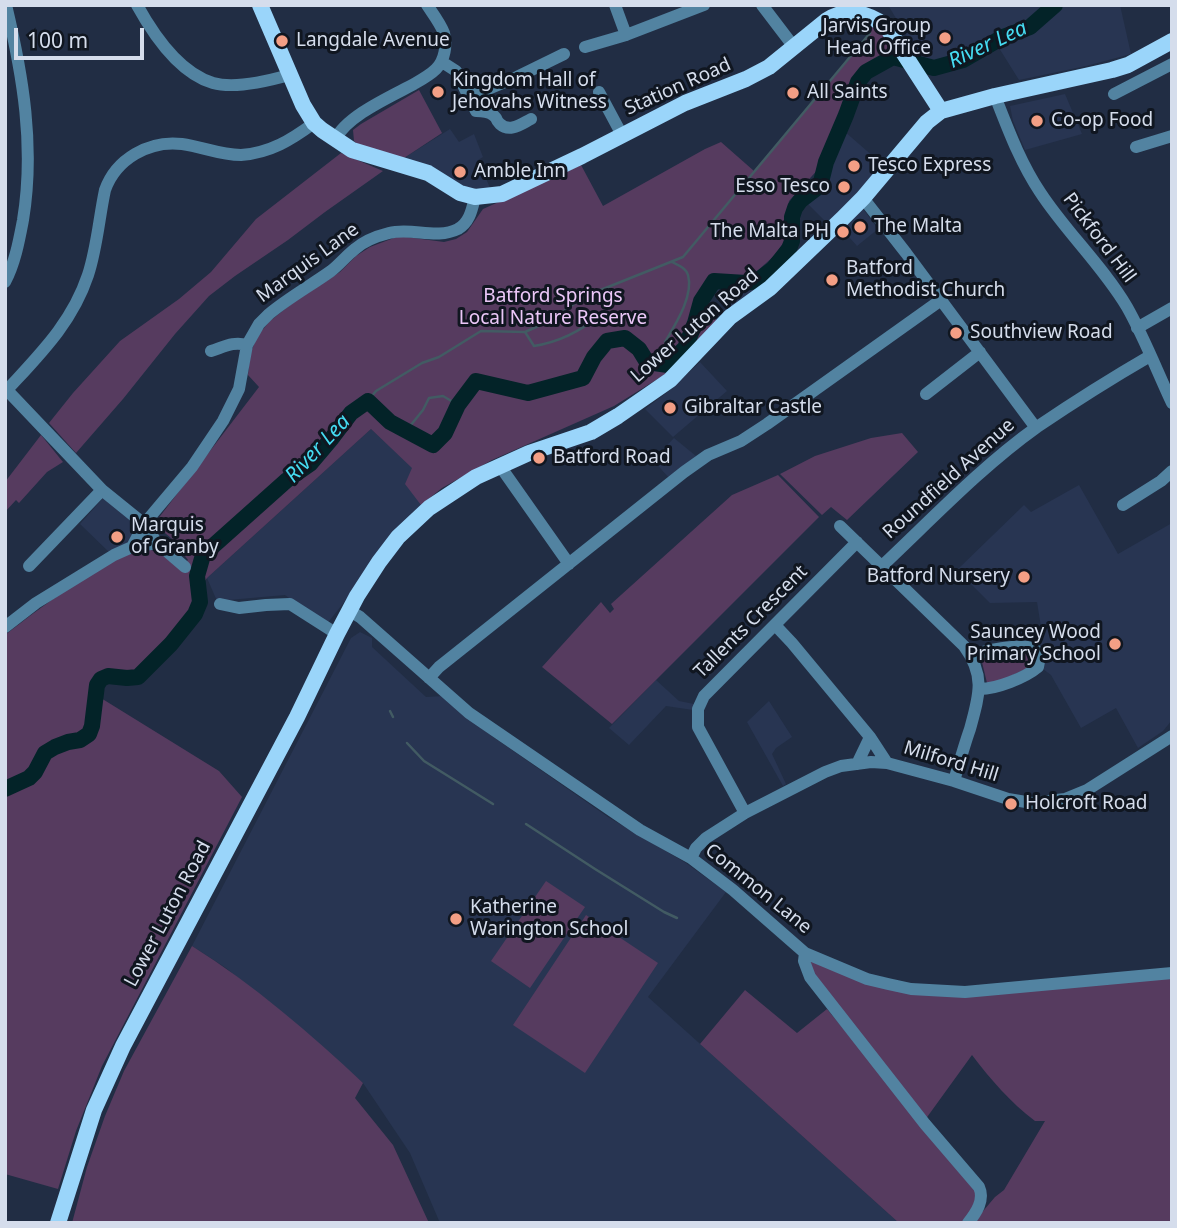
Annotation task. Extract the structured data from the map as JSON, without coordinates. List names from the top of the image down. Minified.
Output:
{"streets":{"main road":["Station Road","Lower Luton Road"],"street":["Pickford Hill","Marquis Lane","Roundfield Avenue","Tallents Crescent","Milford Hill","Common Lane"]},"crossings":[["Station Road","Marquis Lane"],["Station Road","Lower Luton Road"],["Pickford Hill","Roundfield Avenue"],["Lower Luton Road","Common Lane"],["Tallents Crescent","Milford Hill"],["Milford Hill","Common Lane"]],"water":["River Lea"],"parks":["Batford Springs Local Nature Reserve"],"places":["Jarvis Group Head Office","Langdale Avenue","Kingdom Hall of Jehovahs Witness","All Saints","Co-op Food","Tesco Express","Amble Inn","Esso Tesco","The Malta","The Malta PH","Batford Methodist Church","Southview Road","Gibraltar Castle","Batford Road","Marquis of Granby","Batford Nursery","Sauncey Wood Primary School","Holcroft Road","Katherine Warington School"],"scale_bar":"100 m"}
